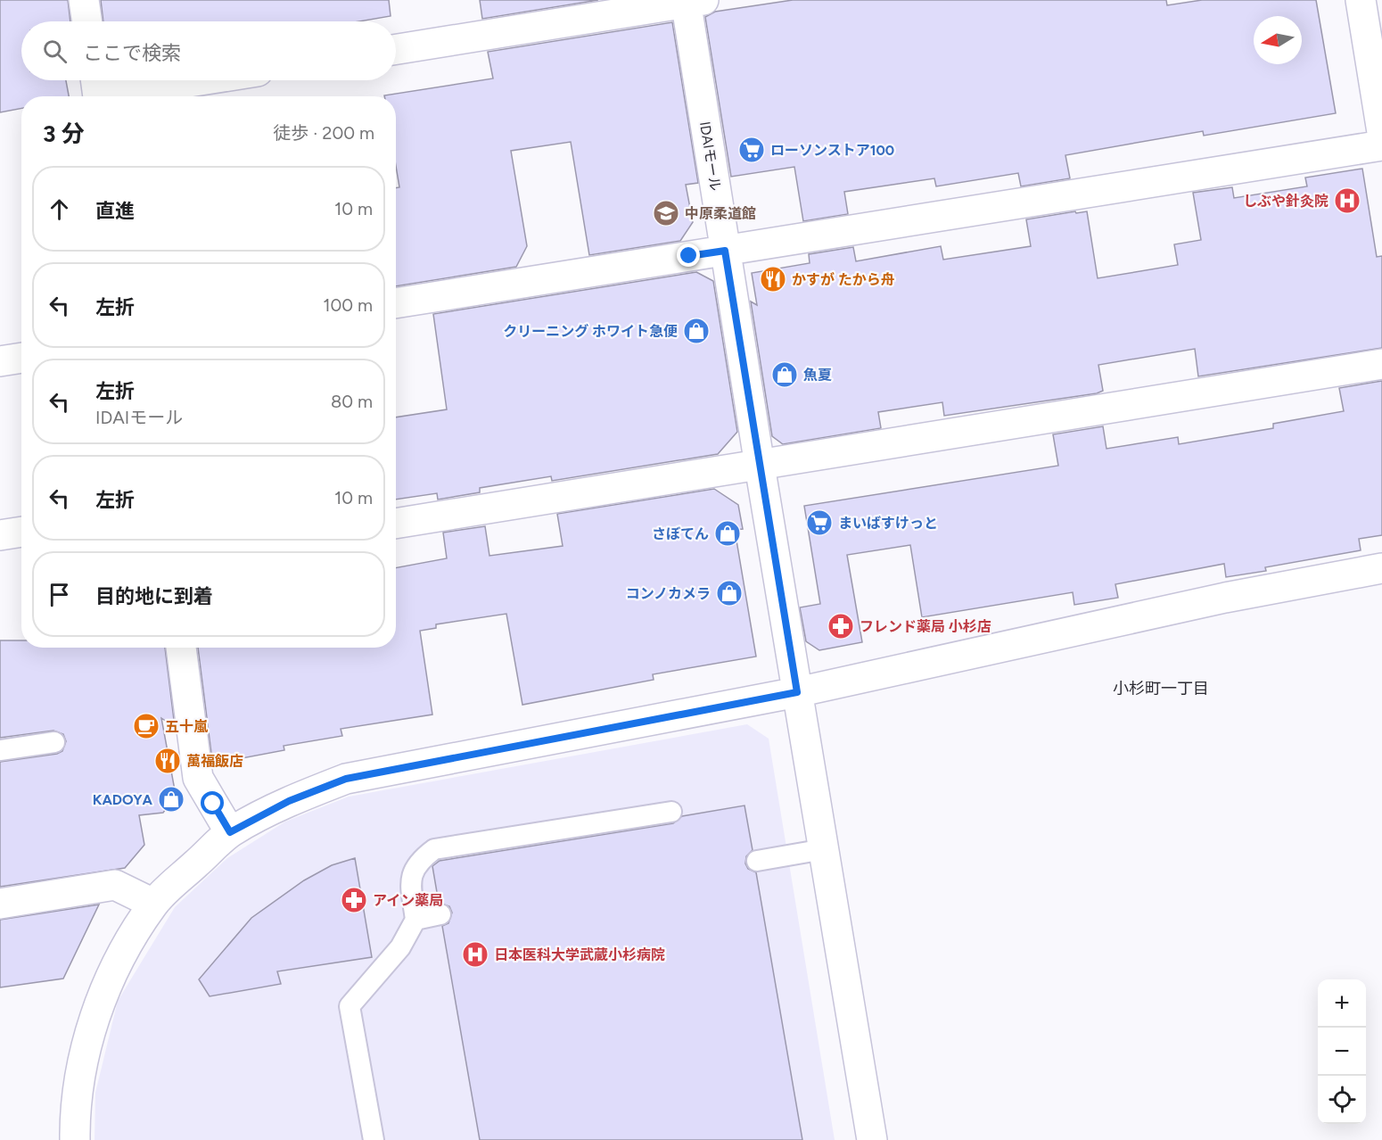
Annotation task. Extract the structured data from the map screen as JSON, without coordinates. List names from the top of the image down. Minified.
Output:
{"streets":{"street":["IDAIモール"]},"districts":["小杉町一丁目"],"places":{"supermarket":["ローソンストア100","まいばすけっと"],"hospital":["しぶや針灸院","日本医科大学武蔵小杉病院"],"school or university":["中原柔道館"],"restaurant":["かすが たから舟","萬福飯店"],"shop":["クリーニング ホワイト急便","魚夏","さぼてん","コンノカメラ","KADOYA"],"pharmacy":["フレンド薬局 小杉店","アイン薬局"],"cafe":["五十嵐"]},"north":"left","page":{"search":"ここで検索","heading":["3 分","徒歩 · 200 m"],"list":[["直進","10 m"],["左折","100 m"],["左折","IDAIモール","80 m"],["左折","10 m"],"目的地に到着"],"map_buttons":["+","−"]}}
